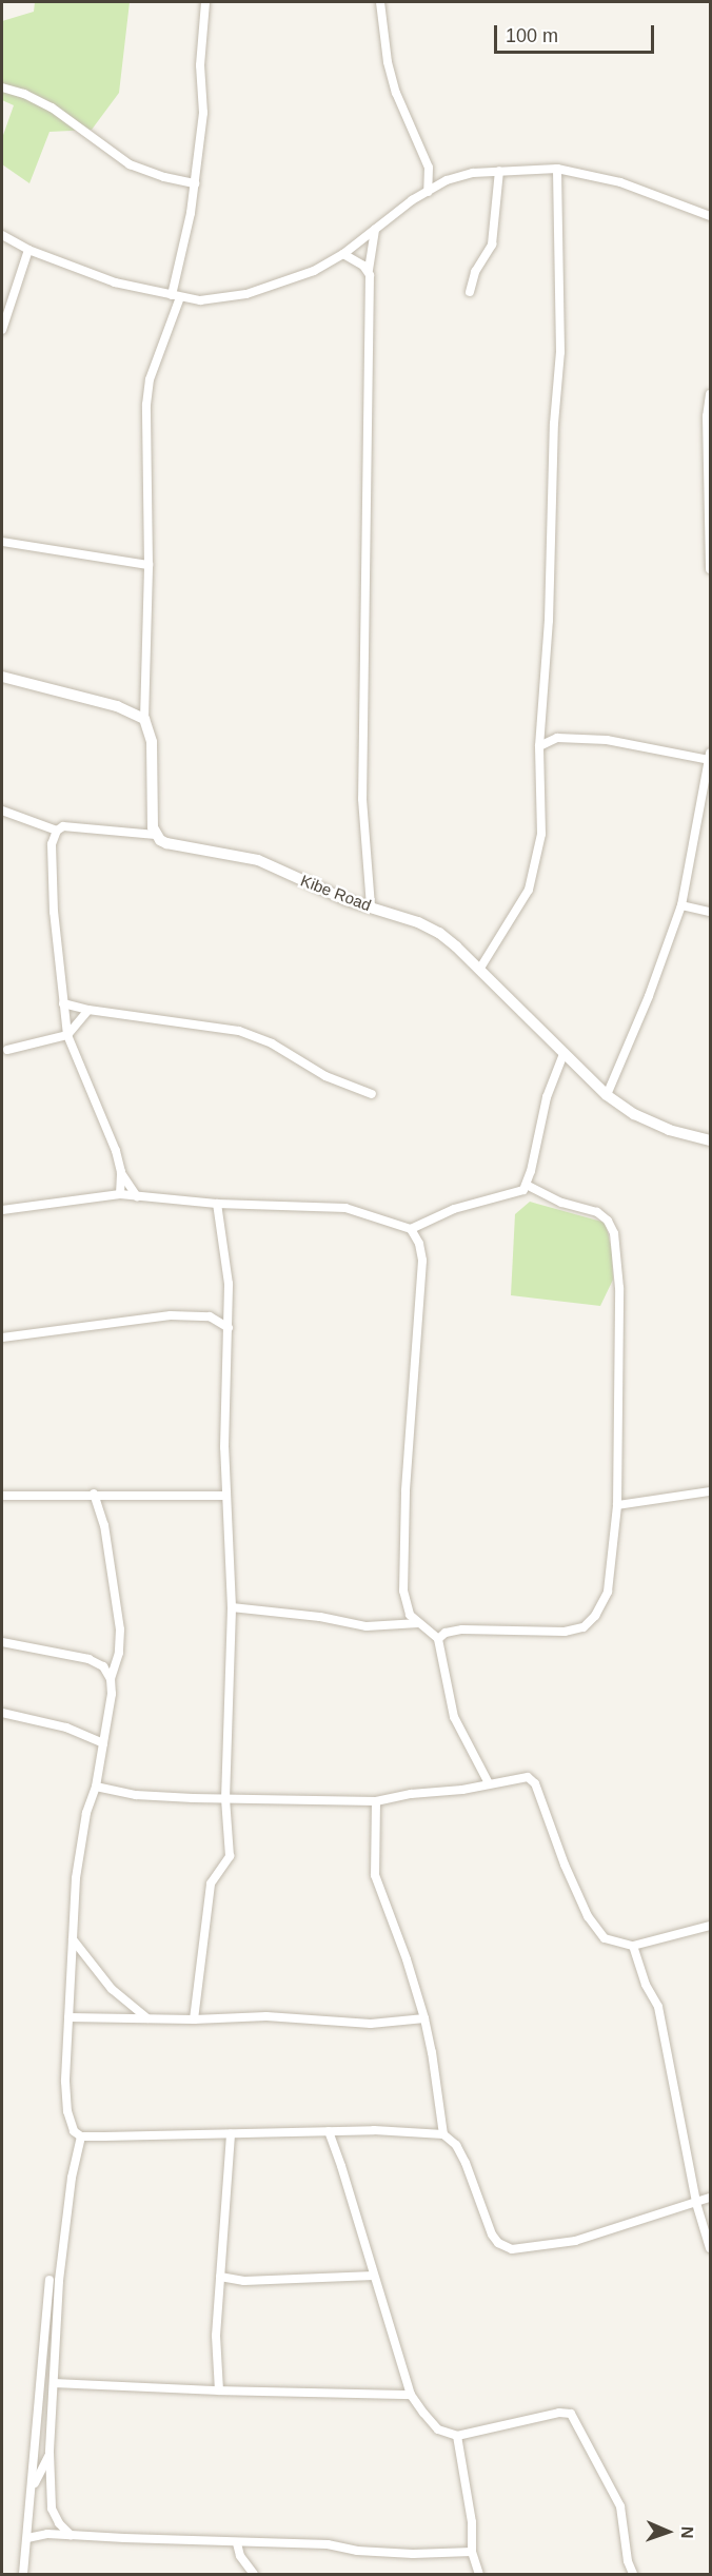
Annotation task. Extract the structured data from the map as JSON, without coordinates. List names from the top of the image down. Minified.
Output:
{"streets":{"street":["Kibe Road"]},"scale_bar":"100 m","north":"right"}
